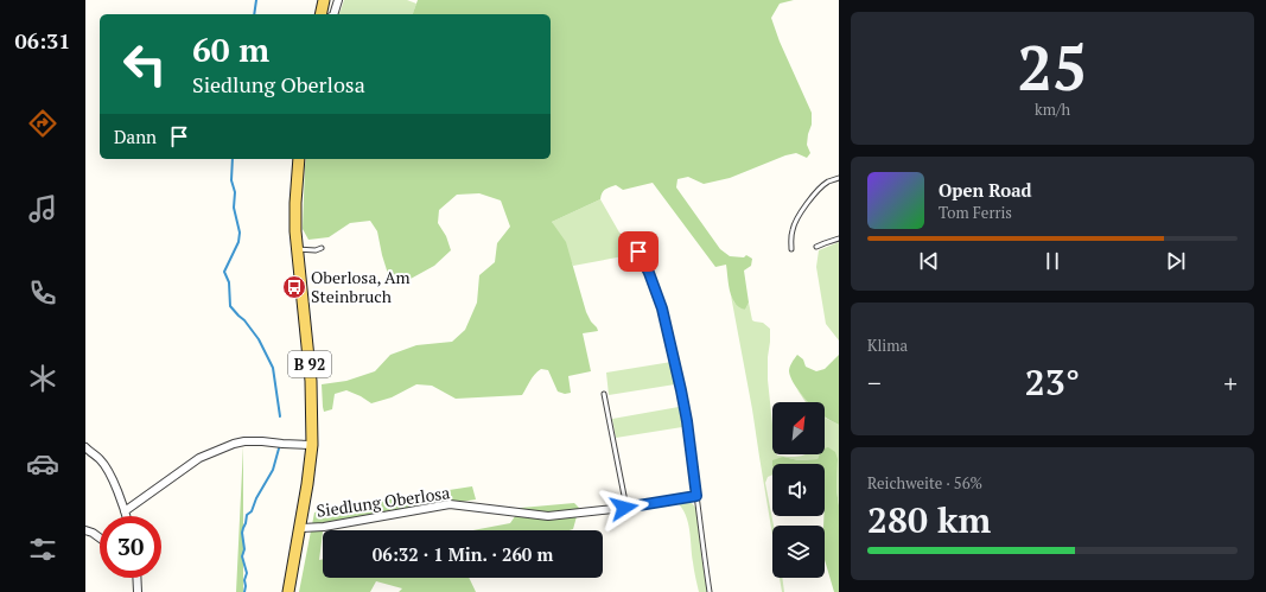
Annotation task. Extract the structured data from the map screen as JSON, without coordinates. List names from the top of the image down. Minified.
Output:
{"streets":{"main road":["B 92"],"street":["Siedlung Oberlosa"]},"crossings":[["B 92","Siedlung Oberlosa"]],"places":{"bus stop":["Oberlosa, Am Steinbruch"]},"north":"top right","page":{"tabs":"06:31","tile":[["25","km/h"],"Klima",["Reichweite · 56%","280 km"]],"turn":["60 m","Siedlung Oberlosa"],"then":"Dann","song":["Open Road","Tom Ferris"],"heat":["−","23°","+"],"limit":"30","trip":"06:32 · 1 Min. · 260 m"}}
